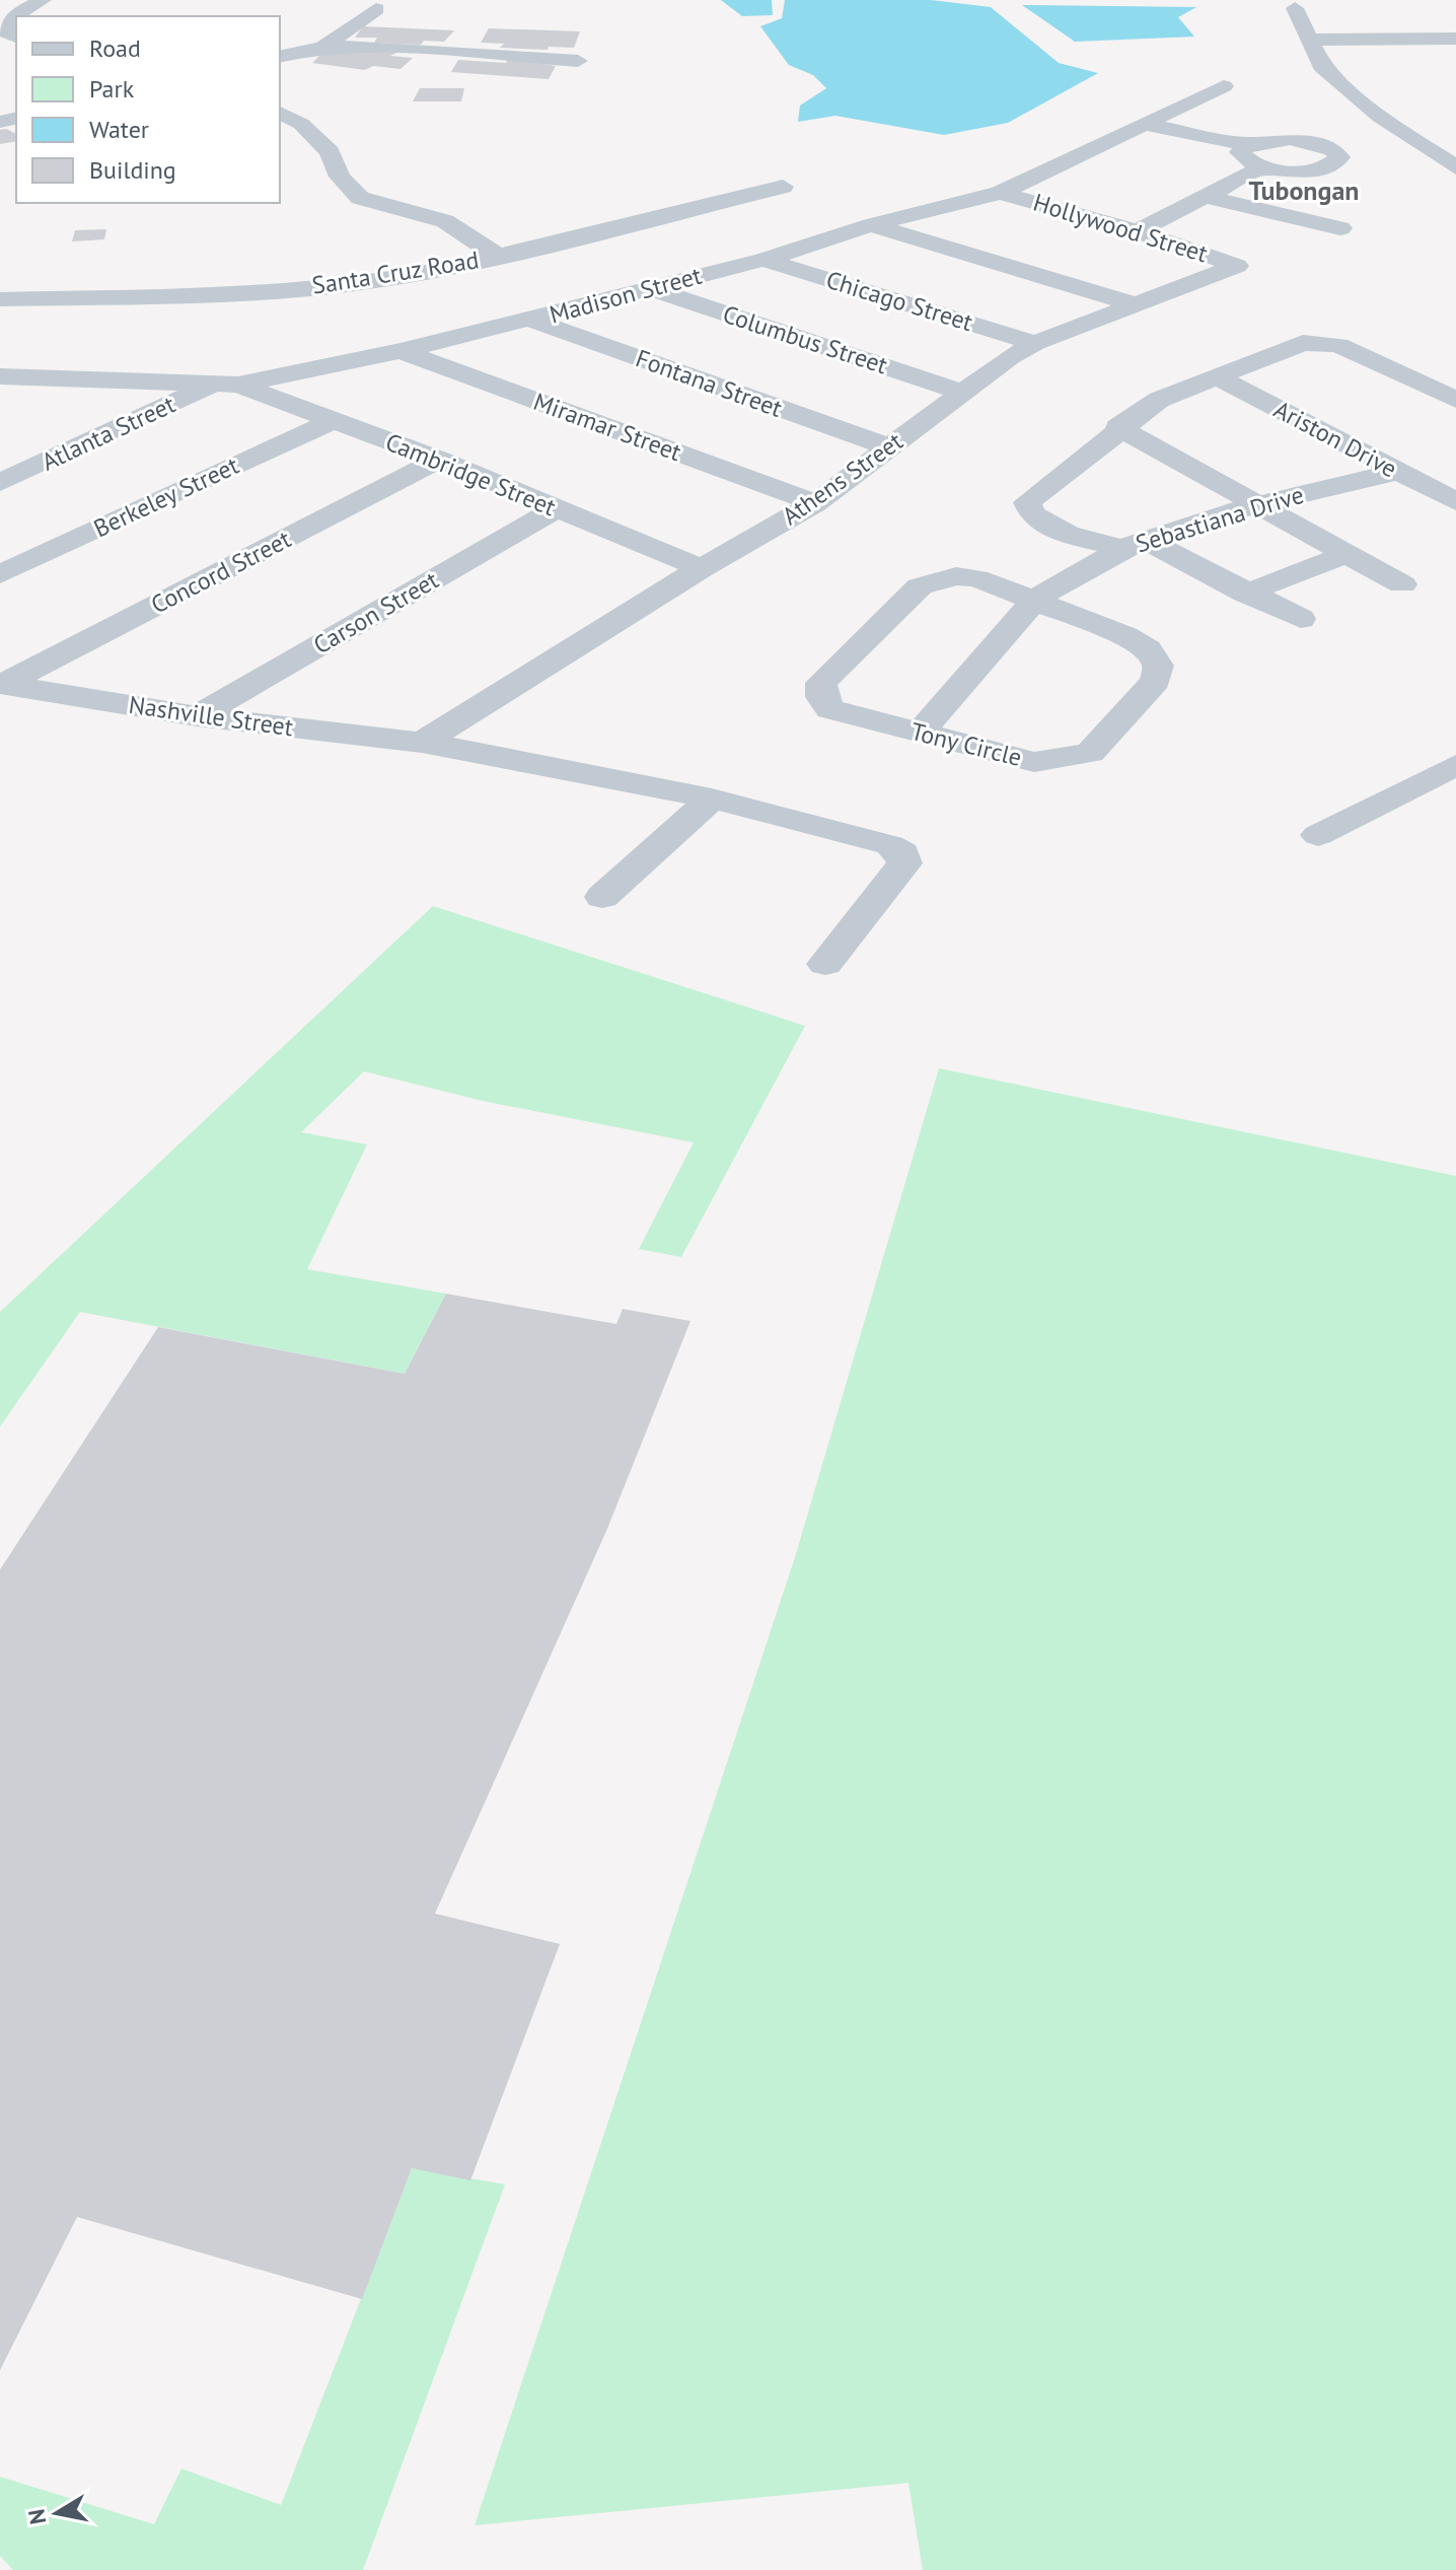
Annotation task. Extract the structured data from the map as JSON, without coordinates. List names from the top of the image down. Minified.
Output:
{"streets":{"street":["Hollywood Street","Santa Cruz Road","Madison Street","Chicago Street","Columbus Street","Fontana Street","Miramar Street","Atlanta Street","Ariston Drive","Cambridge Street","Athens Street","Berkeley Street","Sebastiana Drive","Concord Street","Carson Street","Nashville Street","Tony Circle"]},"crossings":[["Hollywood Street","Madison Street"],["Hollywood Street","Athens Street"],["Madison Street","Chicago Street"],["Madison Street","Columbus Street"],["Madison Street","Fontana Street"],["Madison Street","Miramar Street"],["Madison Street","Atlanta Street"],["Madison Street","Cambridge Street"],["Chicago Street","Athens Street"],["Columbus Street","Athens Street"],["Fontana Street","Athens Street"],["Miramar Street","Athens Street"],["Atlanta Street","Cambridge Street"],["Ariston Drive","Sebastiana Drive"],["Cambridge Street","Athens Street"],["Cambridge Street","Berkeley Street"],["Cambridge Street","Concord Street"],["Cambridge Street","Carson Street"],["Athens Street","Nashville Street"],["Sebastiana Drive","Tony Circle"],["Concord Street","Nashville Street"],["Carson Street","Nashville Street"]],"districts":["Tubongan"],"legend":["Road","Park","Water","Building"],"north":"left"}
